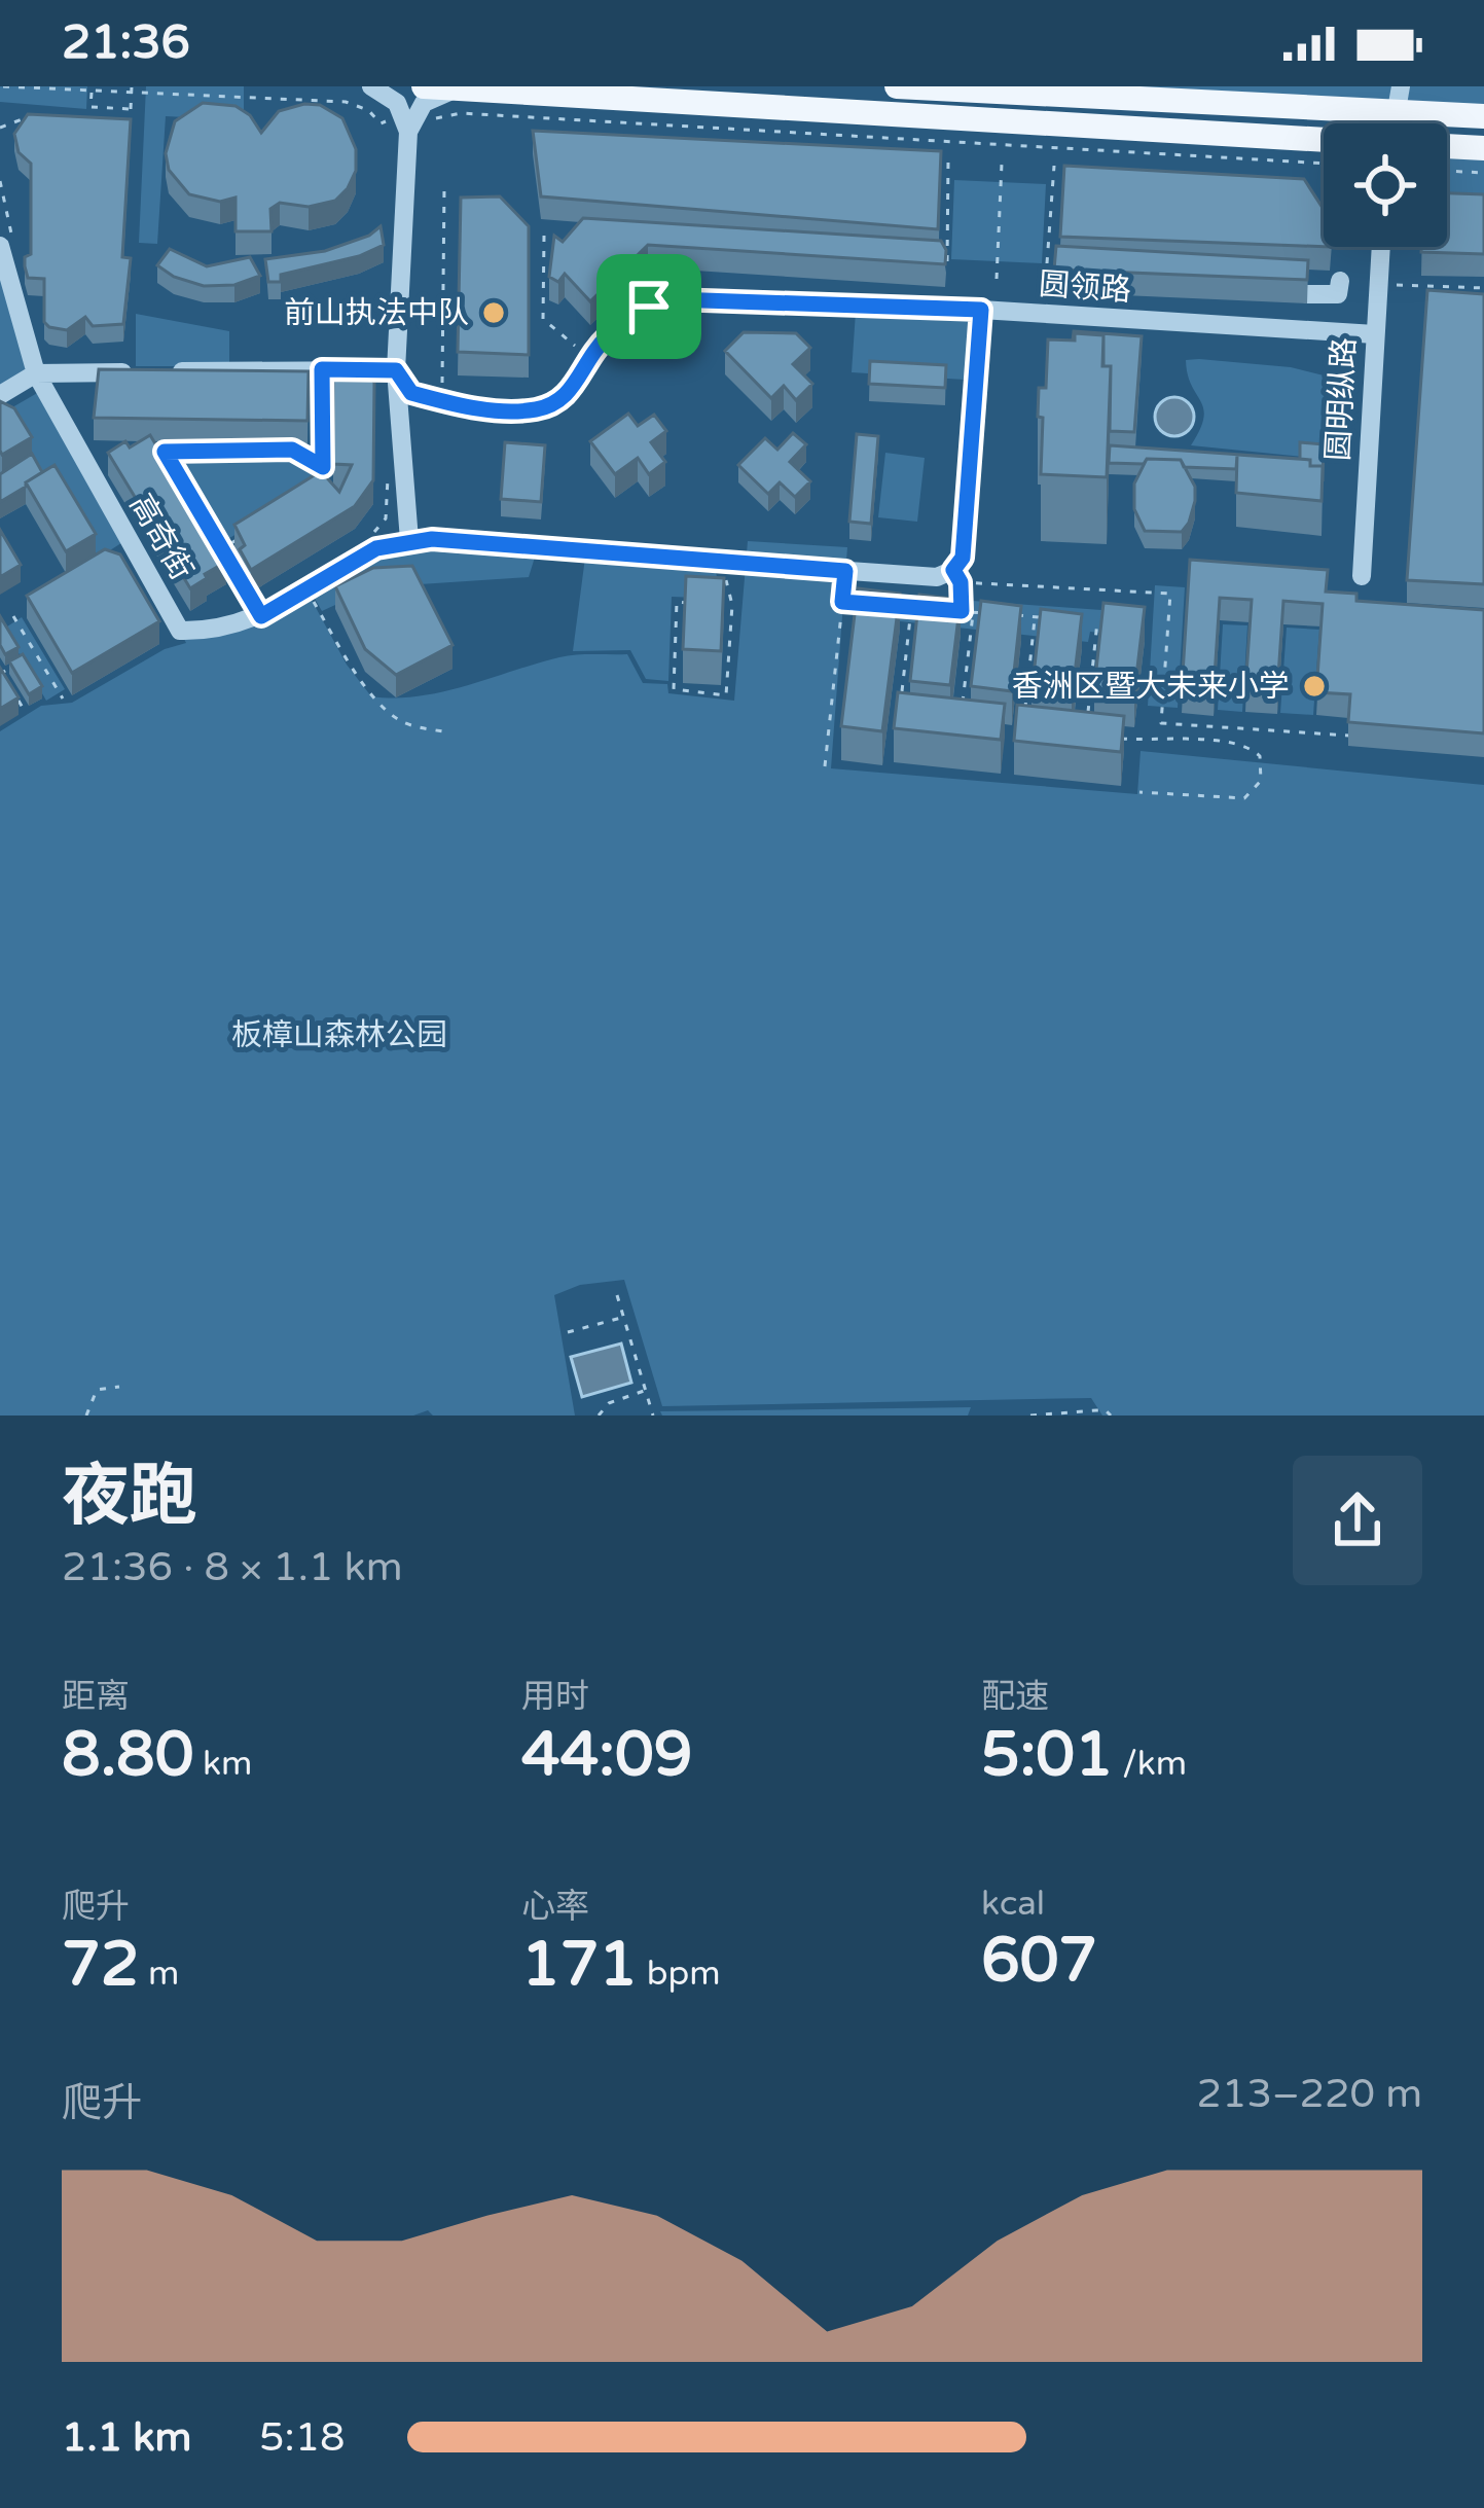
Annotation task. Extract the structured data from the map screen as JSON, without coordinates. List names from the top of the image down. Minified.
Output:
{"streets":{"lane":["圆领路","圆明纵路","高奇街"]},"crossings":[["圆领路","圆明纵路"]],"parks":["板樟山森林公园"],"places":["前山执法中队","香洲区暨大未来小学"],"page":{"status":"21:36","heading":["夜跑","21:36 · 8 × 1.1 km"],"stats":[["距离","8.80 km"],["用时","44:09"],["配速","5:01 /km"],["爬升","72 m"],["心率","171 bpm"],["kcal","607"]],"chart":["爬升","213–220 m"],"list":[{"name":"1.1 km","note":"5:18"}]}}
